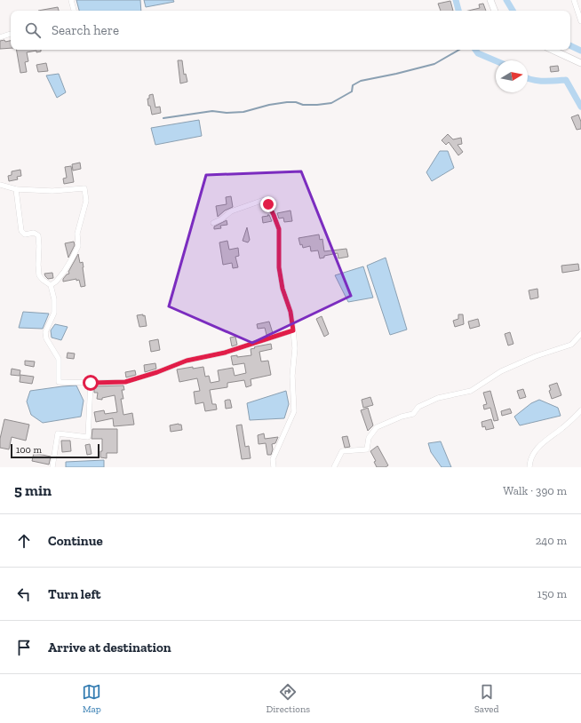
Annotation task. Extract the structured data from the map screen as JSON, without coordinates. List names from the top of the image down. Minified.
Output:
{"scale_bar":"100 m","north":"right","page":{"search":"Search here","scale":"100 m","heading":["5 min","Walk · 390 m"],"list":[["Continue","240 m"],["Turn left","150 m"],"Arrive at destination"],"nav":["Map","Directions","Saved"]}}
